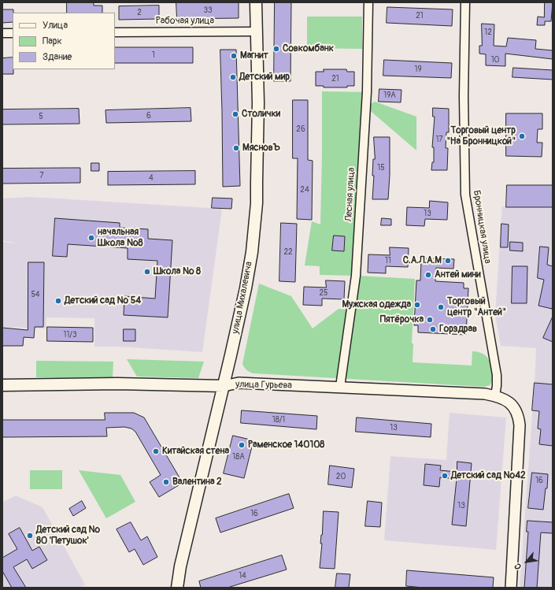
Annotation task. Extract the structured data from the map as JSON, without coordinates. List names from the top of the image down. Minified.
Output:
{"streets":{"main road":["улица Михалевича","улица Гурьева"],"street":["Рабочая улица","Лесная улица","Бронницкая улица"]},"crossings":[["Рабочая улица","улица Михалевича"],["Лесная улица","улица Гурьева"],["Бронницкая улица","улица Гурьева"],["улица Михалевича","улица Гурьева"]],"places":["Совкомбанк","Магнит","Детский мир","Столички","Торговый центр \"На Бронницкой\"","МясновЪ","начальная Школа №8","С.А.Л.А.М","Школа № 8","Антей мини","Детский сад № 54","Мужская одежда","Торговый центр \"Антей\"","Пятёрочка","Горздрав","Раменское 140108","Китайская стена","Детский сад №42","Валентина 2","Детский сад № 80 'Петушок'"],"house_numbers":["33","2","21","12","1","10","19","21","19А","6","5","26","17","15","7","4","24","13","22","11","25","54","11/3","18/1","13","18А","20","16","13","16","14"],"legend":["Улица","Парк","Здание"],"north":"bottom left"}
